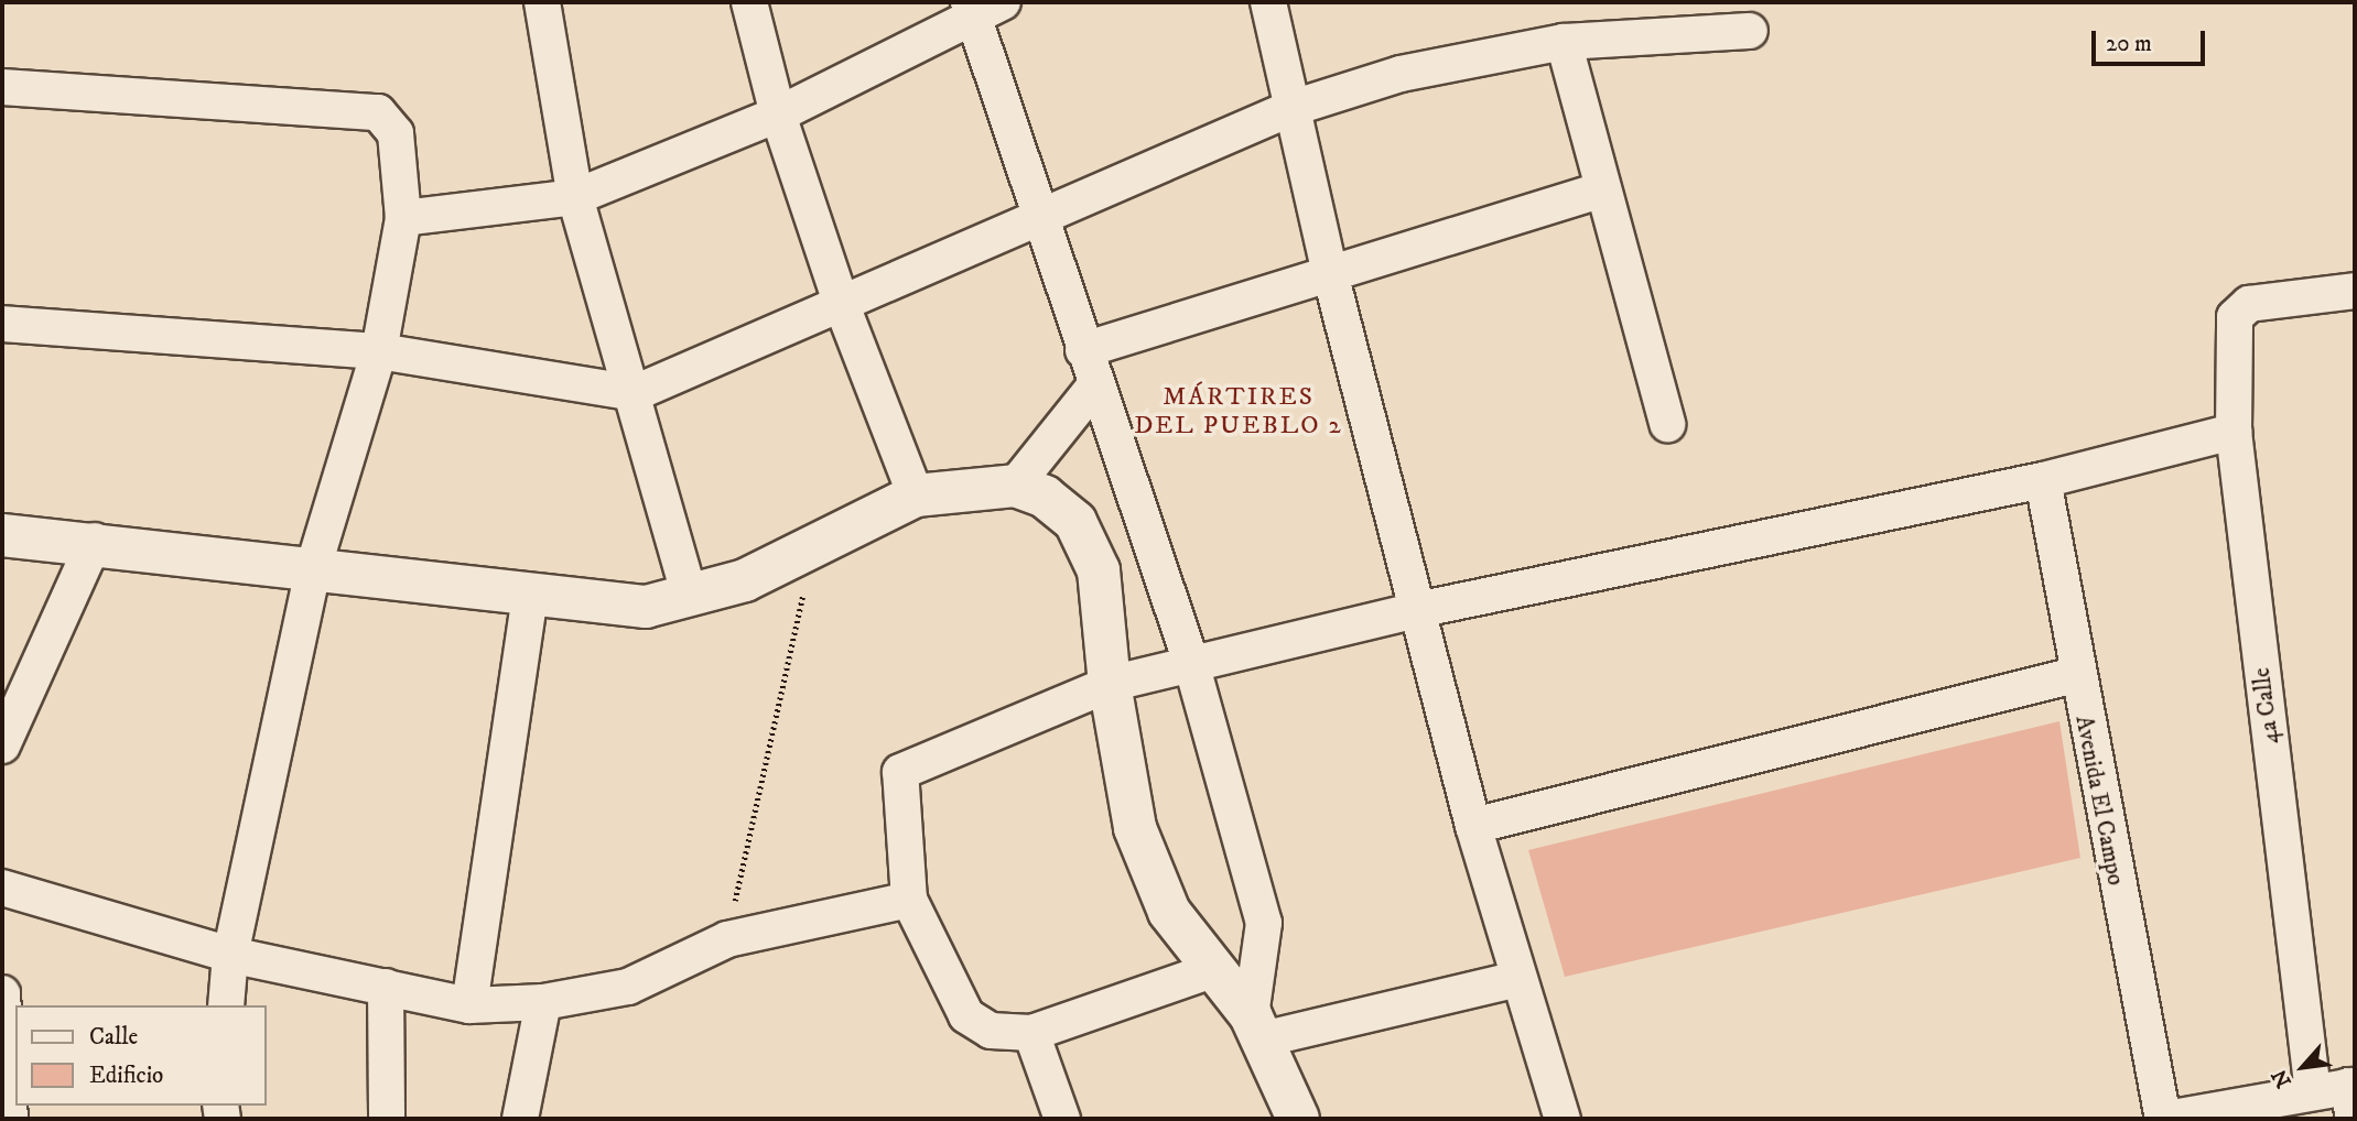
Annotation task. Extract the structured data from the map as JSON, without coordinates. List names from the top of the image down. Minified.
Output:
{"streets":{"street":["4a Calle","Avenida El Campo"]},"districts":["MÁRTIRES DEL PUEBLO 2"],"legend":["Calle","Edificio"],"scale_bar":"20 m","north":"bottom left"}
